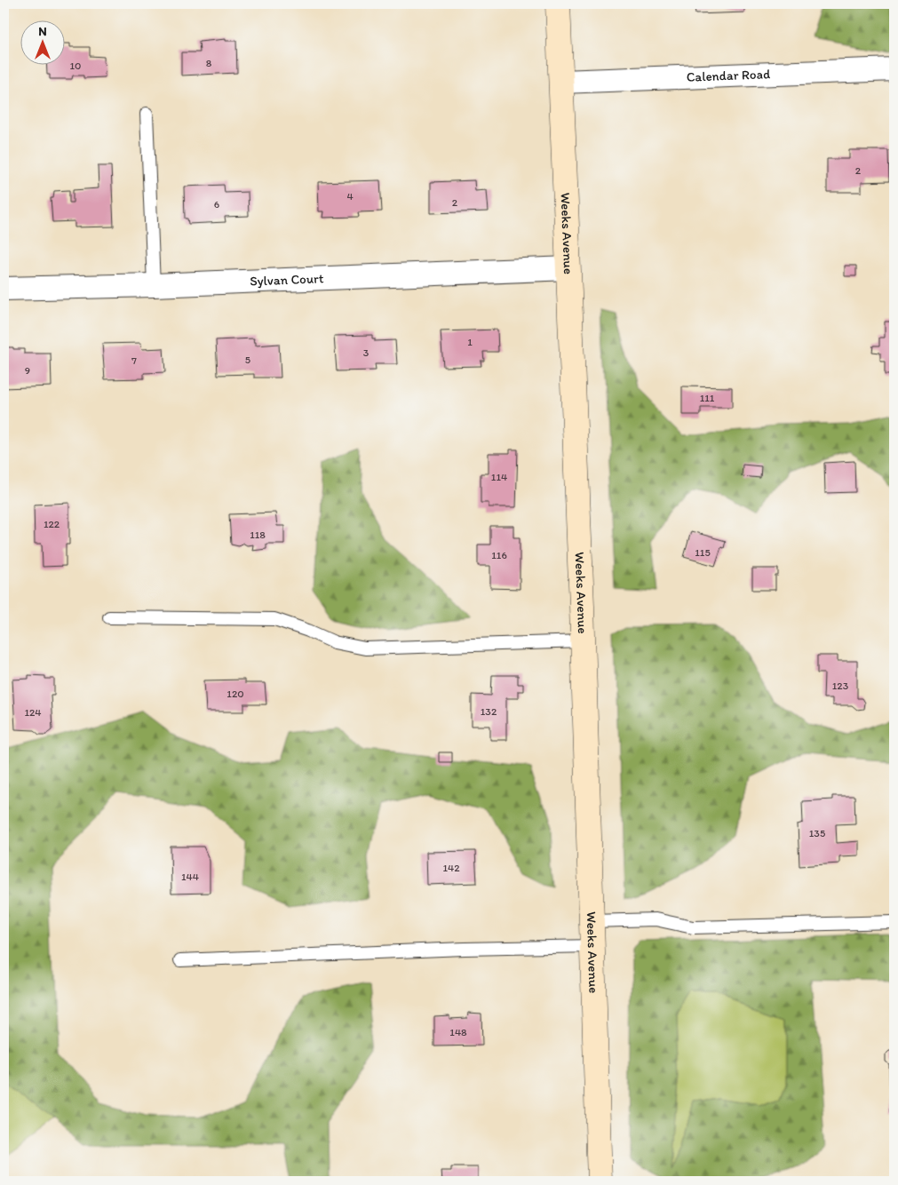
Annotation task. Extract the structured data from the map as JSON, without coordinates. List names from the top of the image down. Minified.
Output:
{"streets":{"street":["Calendar Road","Weeks Avenue","Sylvan Court"]},"crossings":[["Calendar Road","Weeks Avenue"],["Weeks Avenue","Sylvan Court"]],"house_numbers":["8","10","2","4","2","6","1","3","5","7","9","111","114","122","118","115","116","123","120","132","124","135","142","144","148"],"north":"top"}
